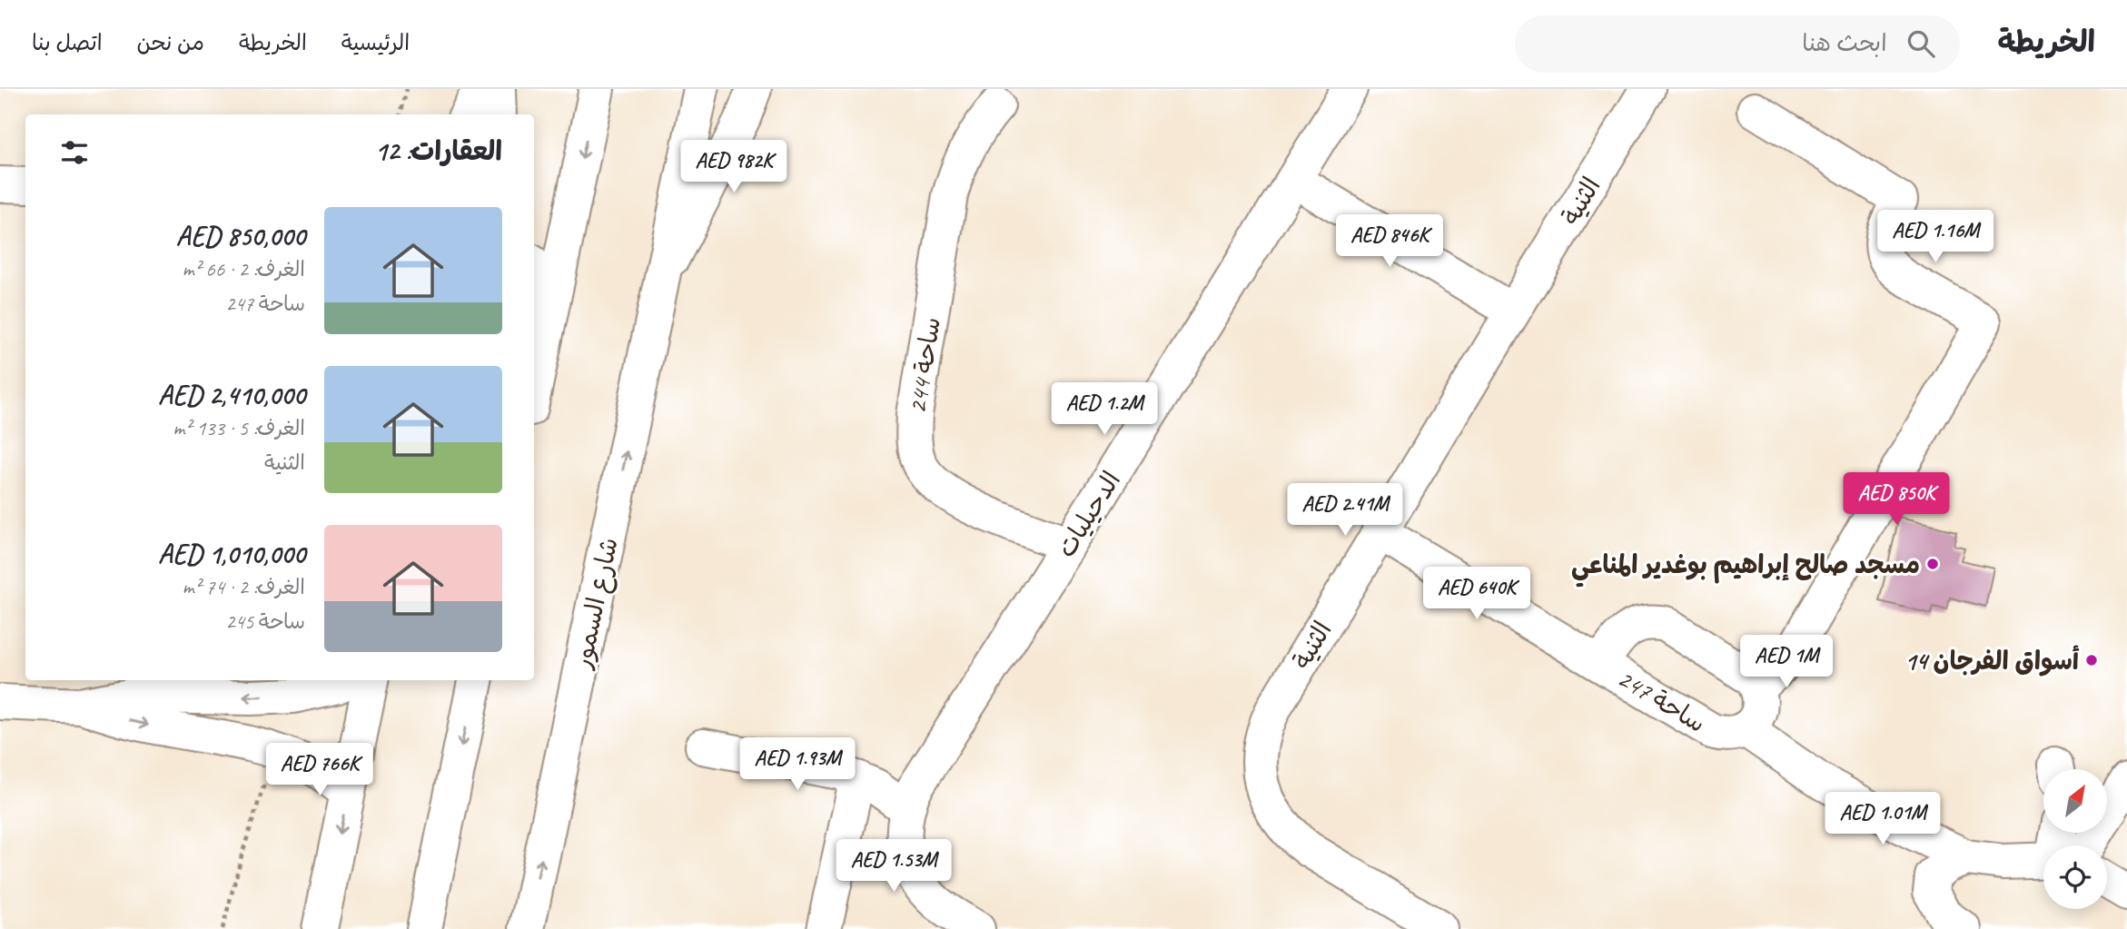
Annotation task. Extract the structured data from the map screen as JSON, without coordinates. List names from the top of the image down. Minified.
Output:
{"streets":{"street":["الثنية","ساحة 244","الدحيليات","شارع السمور","ساحة 247"]},"crossings":[["الثنية","ساحة 247"],["ساحة 244","الدحيليات"]],"places":["مسجد صالح إبراهيم بوغدير المناعي","أسواق الفرجان 14"],"north":"top right","page":{"header":"الخريطة","search":"ابحث هنا","nav":["الرئيسية","الخريطة","من نحن","اتصل بنا"],"heading":"العقارات: 12","price":["AED 982K","AED 1.16M","AED 846K","AED 1.2M","AED 850K","AED 2.41M","AED 640K","AED 1M","AED 1.93M","AED 766K","AED 1.01M","AED 1.53M"],"list":[{"name":"AED 850,000","note":"الغرف: 2 · 66 m² · ساحة 247"},{"name":"AED 2,410,000","note":"الغرف: 5 · 133 m² · الثنية"},{"name":"AED 1,010,000","note":"الغرف: 2 · 74 m² · ساحة 245"}]}}
